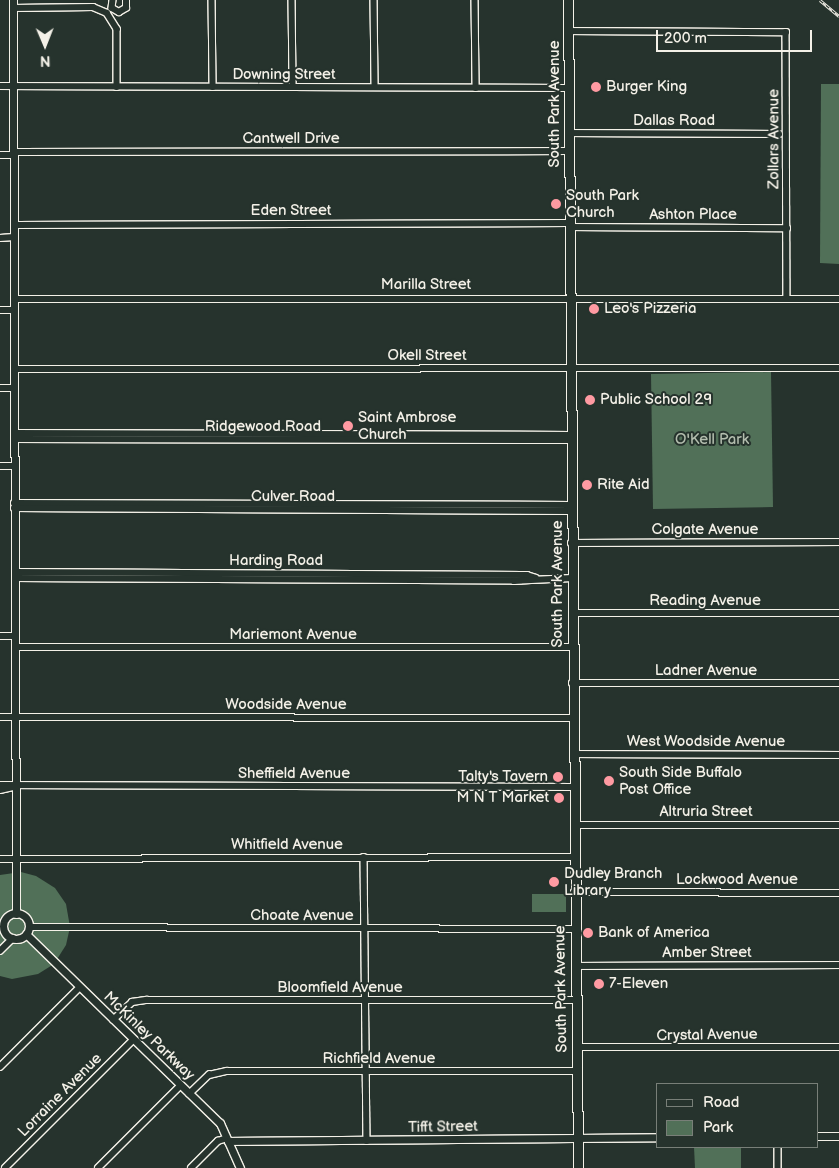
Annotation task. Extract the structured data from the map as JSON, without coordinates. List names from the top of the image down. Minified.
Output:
{"streets":{"main road":["South Park Avenue"],"street":["Downing Street","Dallas Road","Cantwell Drive","Zollars Avenue","Eden Street","Ashton Place","Marilla Street","Okell Street","Ridgewood Road","Culver Road","Colgate Avenue","Harding Road","Reading Avenue","Mariemont Avenue","Ladner Avenue","Woodside Avenue","West Woodside Avenue","Sheffield Avenue","Altruria Street","Whitfield Avenue","Lockwood Avenue","Choate Avenue","Amber Street","Bloomfield Avenue","Crystal Avenue","McKinley Parkway","Richfield Avenue","Lorraine Avenue","Tifft Street"]},"crossings":[["Downing Street","South Park Avenue"],["South Park Avenue","Dallas Road"],["South Park Avenue","Cantwell Drive"],["South Park Avenue","Zollars Avenue"],["South Park Avenue","Eden Street"],["South Park Avenue","Ashton Place"],["South Park Avenue","Marilla Street"],["South Park Avenue","Okell Street"],["South Park Avenue","Ridgewood Road"],["South Park Avenue","Culver Road"],["South Park Avenue","Colgate Avenue"],["South Park Avenue","Harding Road"],["South Park Avenue","Reading Avenue"],["South Park Avenue","Mariemont Avenue"],["South Park Avenue","Ladner Avenue"],["South Park Avenue","Woodside Avenue"],["South Park Avenue","West Woodside Avenue"],["South Park Avenue","Sheffield Avenue"],["South Park Avenue","Altruria Street"],["South Park Avenue","Whitfield Avenue"],["South Park Avenue","Lockwood Avenue"],["South Park Avenue","Choate Avenue"],["South Park Avenue","Amber Street"],["South Park Avenue","Bloomfield Avenue"],["South Park Avenue","Crystal Avenue"],["South Park Avenue","Richfield Avenue"],["South Park Avenue","Tifft Street"],["Zollars Avenue","Ashton Place"],["Zollars Avenue","Marilla Street"],["Eden Street","Ashton Place"],["Choate Avenue","McKinley Parkway"],["Bloomfield Avenue","McKinley Parkway"],["McKinley Parkway","Richfield Avenue"],["McKinley Parkway","Lorraine Avenue"],["McKinley Parkway","Tifft Street"]],"parks":["O'Kell Park"],"places":["Burger King","South Park Church","Leo's Pizzeria","Public School 29","Saint Ambrose Church","Rite Aid","Talty's Tavern","South Side Buffalo Post Office","M N T Market","Dudley Branch Library","Bank of America","7-Eleven"],"legend":["Road","Park"],"scale_bar":"200 m","north":"bottom"}
